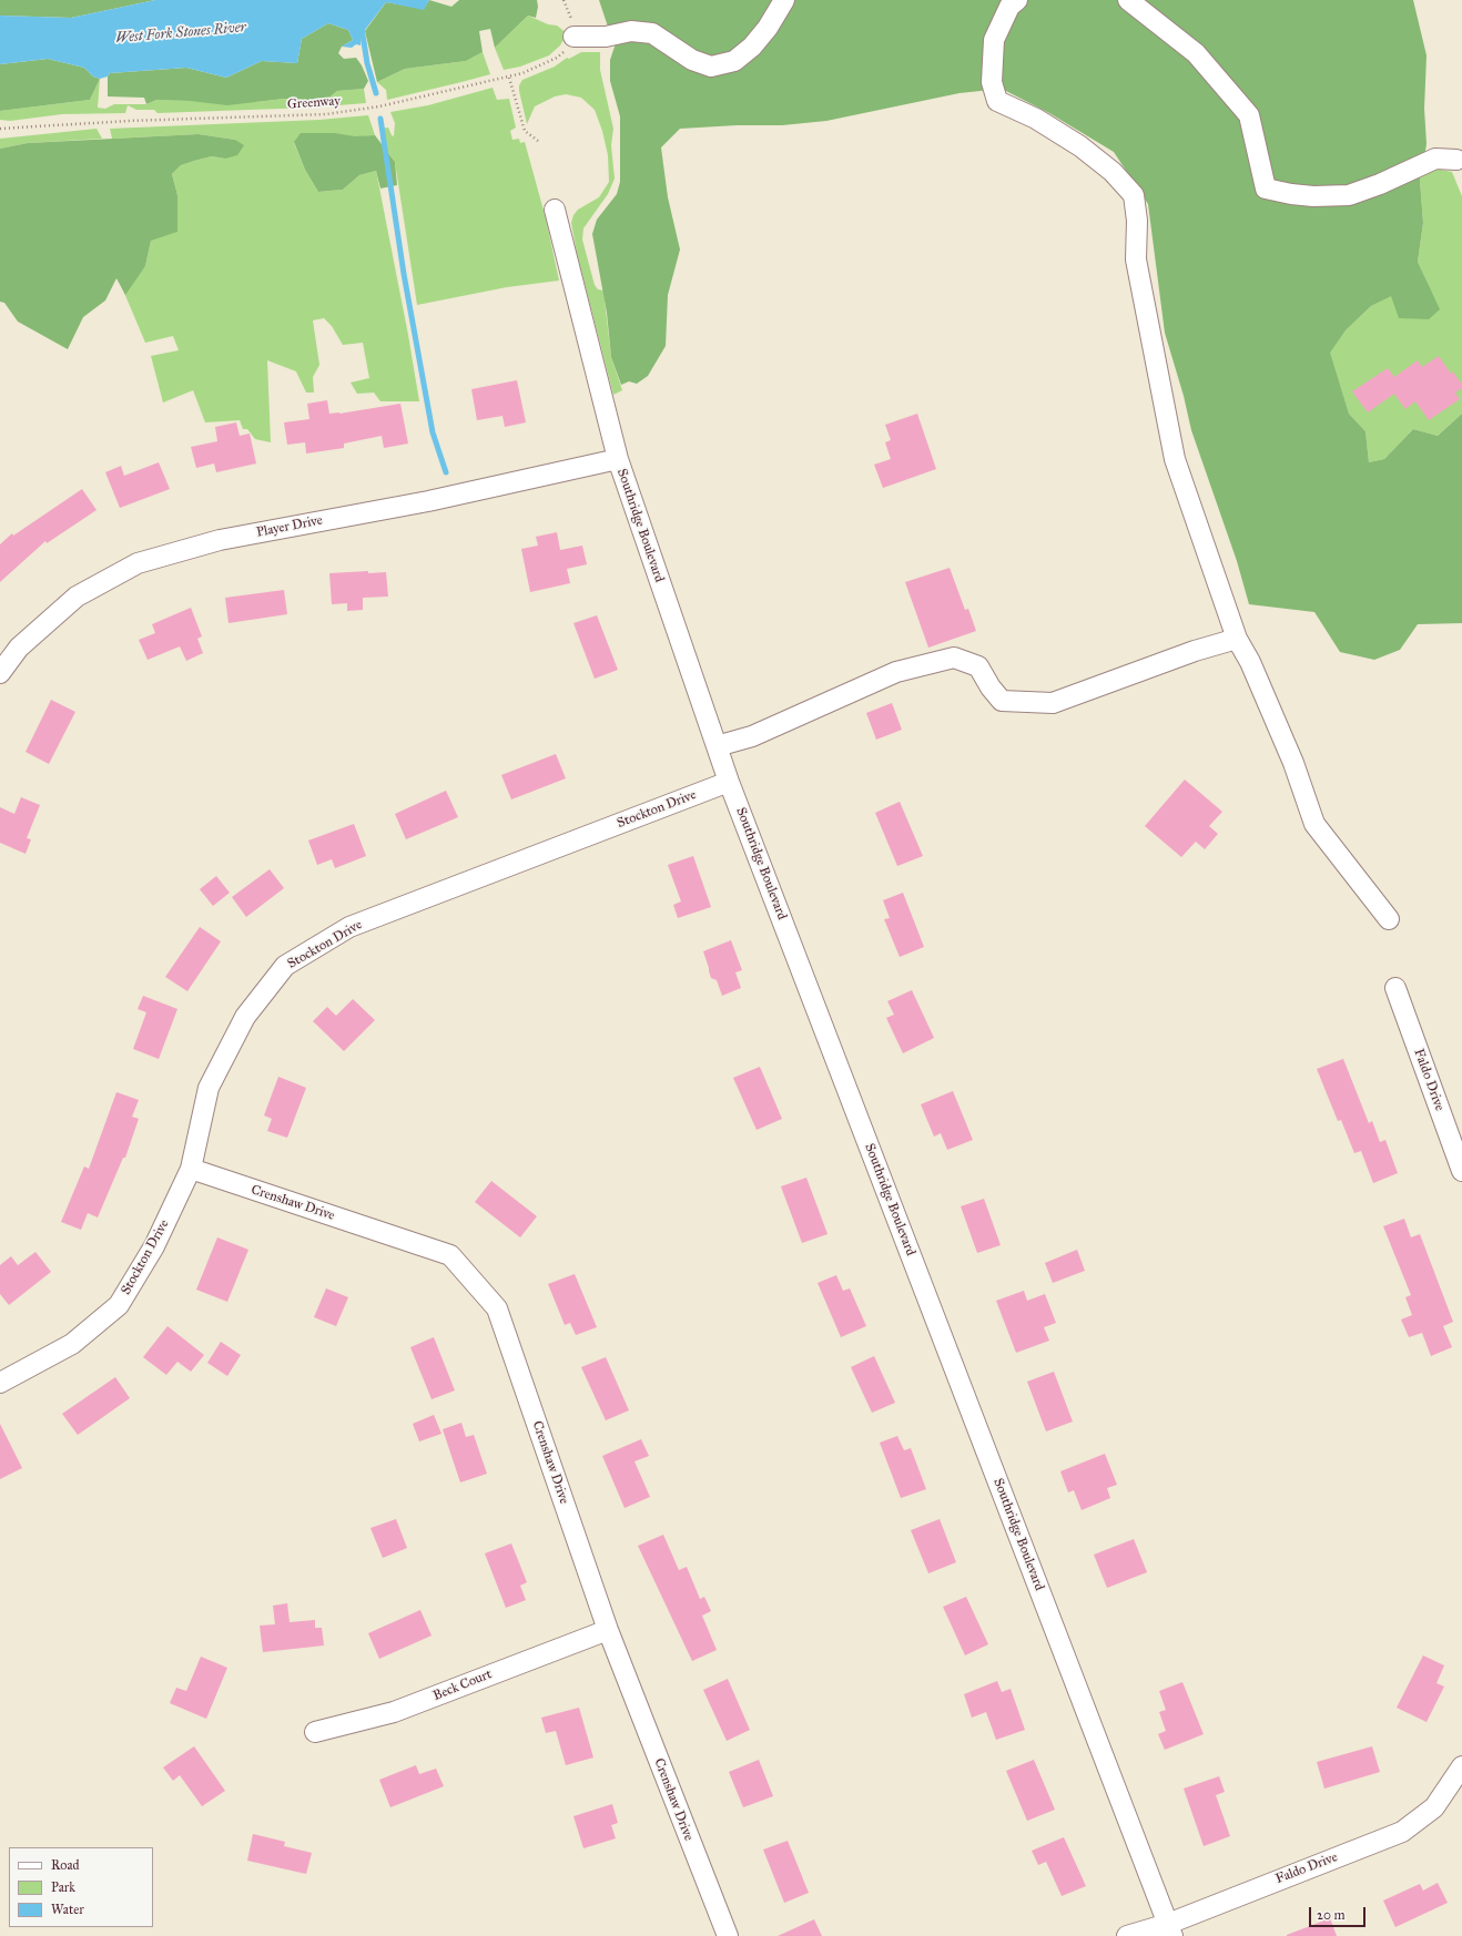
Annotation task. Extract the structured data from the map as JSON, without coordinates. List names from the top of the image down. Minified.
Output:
{"streets":{"street":["Southridge Boulevard","Player Drive","Stockton Drive","Faldo Drive","Crenshaw Drive","Beck Court"],"path":["Greenway"]},"crossings":[["Southridge Boulevard","Player Drive"],["Southridge Boulevard","Stockton Drive"],["Southridge Boulevard","Faldo Drive"],["Stockton Drive","Crenshaw Drive"],["Crenshaw Drive","Beck Court"]],"water":["West Fork Stones River"],"legend":["Road","Park","Water"],"scale_bar":"20 m"}
